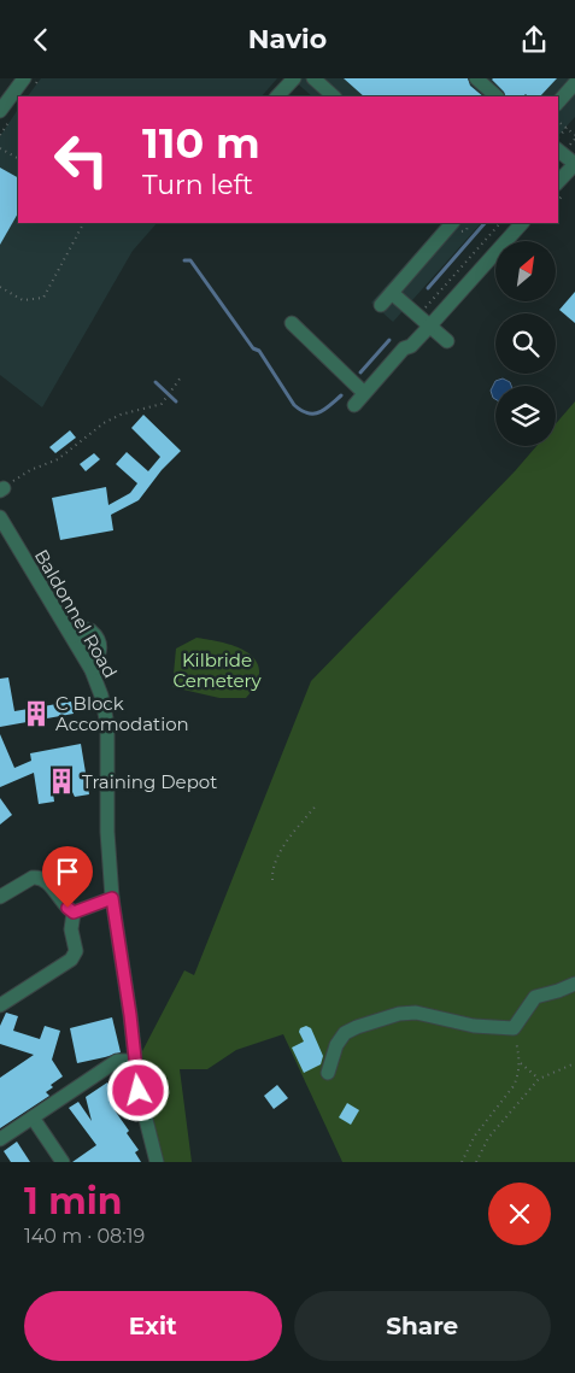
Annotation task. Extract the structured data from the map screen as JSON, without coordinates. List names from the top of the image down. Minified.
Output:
{"streets":{"street":["Baldonnel Road"]},"parks":["Kilbride Cemetery"],"places":{"building":["C Block Accomodation","Training Depot"]},"north":"top right","page":{"header":"Navio","turn":["110 m","Turn left"],"heading":["1 min","140 m · 08:19"],"buttons":["Exit","Share"]}}
